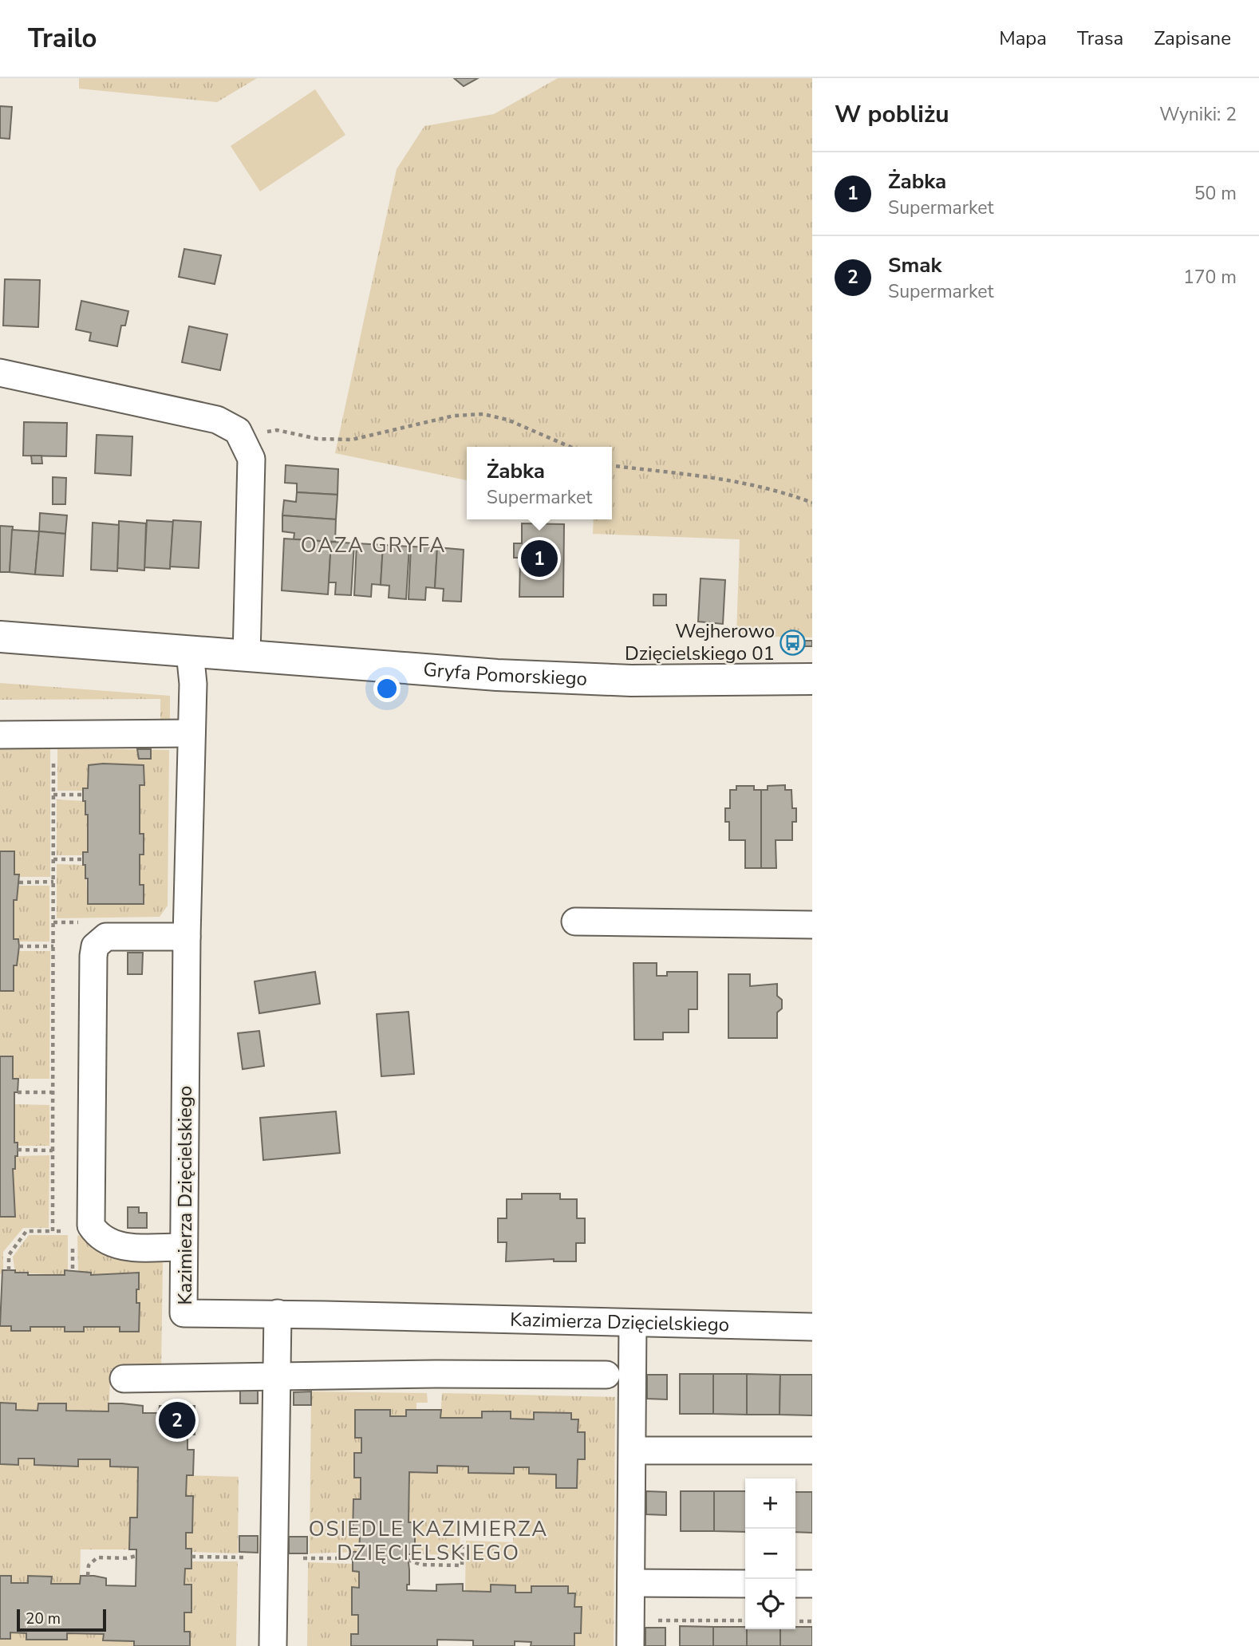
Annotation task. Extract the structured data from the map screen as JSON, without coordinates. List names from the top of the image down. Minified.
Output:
{"streets":{"street":["Gryfa Pomorskiego","Kazimierza Dzięcielskiego"]},"crossings":[["Gryfa Pomorskiego","Kazimierza Dzięcielskiego"]],"districts":["OAZA GRYFA","OSIEDLE KAZIMIERZA DZIĘCIELSKIEGO"],"places":{"bus stop":["Wejherowo Dzięcielskiego 01"]},"scale_bar":"20 m","page":{"header":"Trailo","nav":["Mapa","Trasa","Zapisane"],"heading":["W pobliżu","Wyniki: 2"],"list":[{"mark":"1","name":"Żabka","note":"Supermarket","value":"50 m"},{"mark":"2","name":"Smak","note":"Supermarket","value":"170 m"}],"popup":["Żabka","Supermarket"],"pins":["1","2"],"map_buttons":["+","−"],"scale":"20 m"}}
